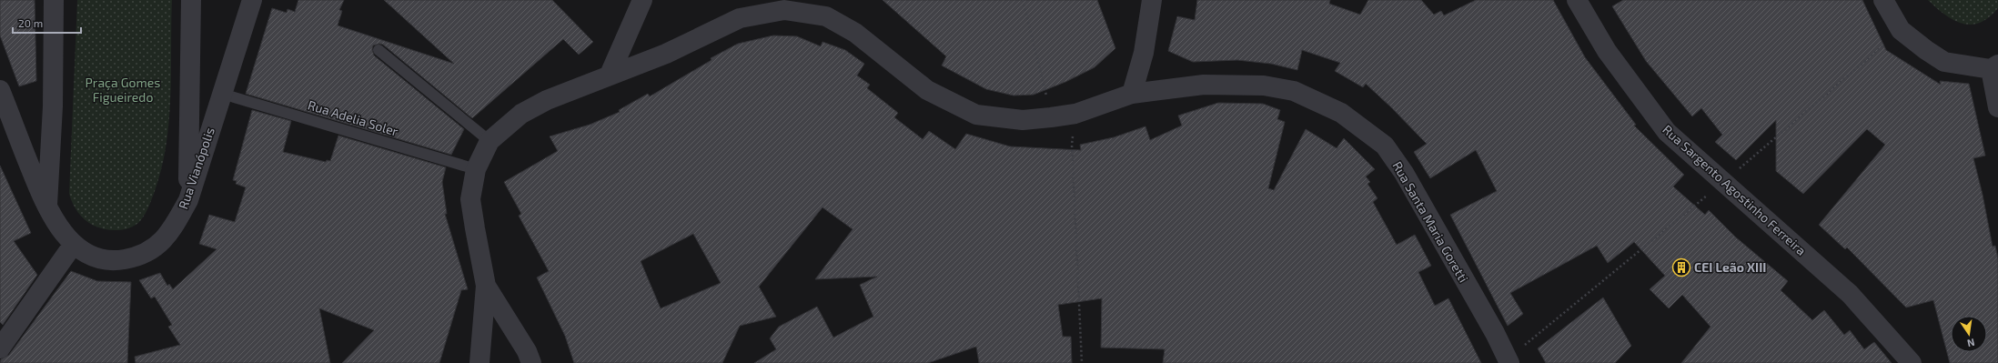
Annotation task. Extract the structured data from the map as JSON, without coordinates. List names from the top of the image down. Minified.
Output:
{"streets":{"street":["Rua Vianópolis","Rua Sargento Agostinho Ferreira","Rua Santa Maria Goretti"],"lane":["Rua Adelia Soler"]},"crossings":[["Rua Adelia Soler","Rua Vianópolis"]],"parks":["Praça Gomes Figueiredo"],"places":{"building":["CEI Leão XIII"]},"scale_bar":"20 m","north":"bottom"}
